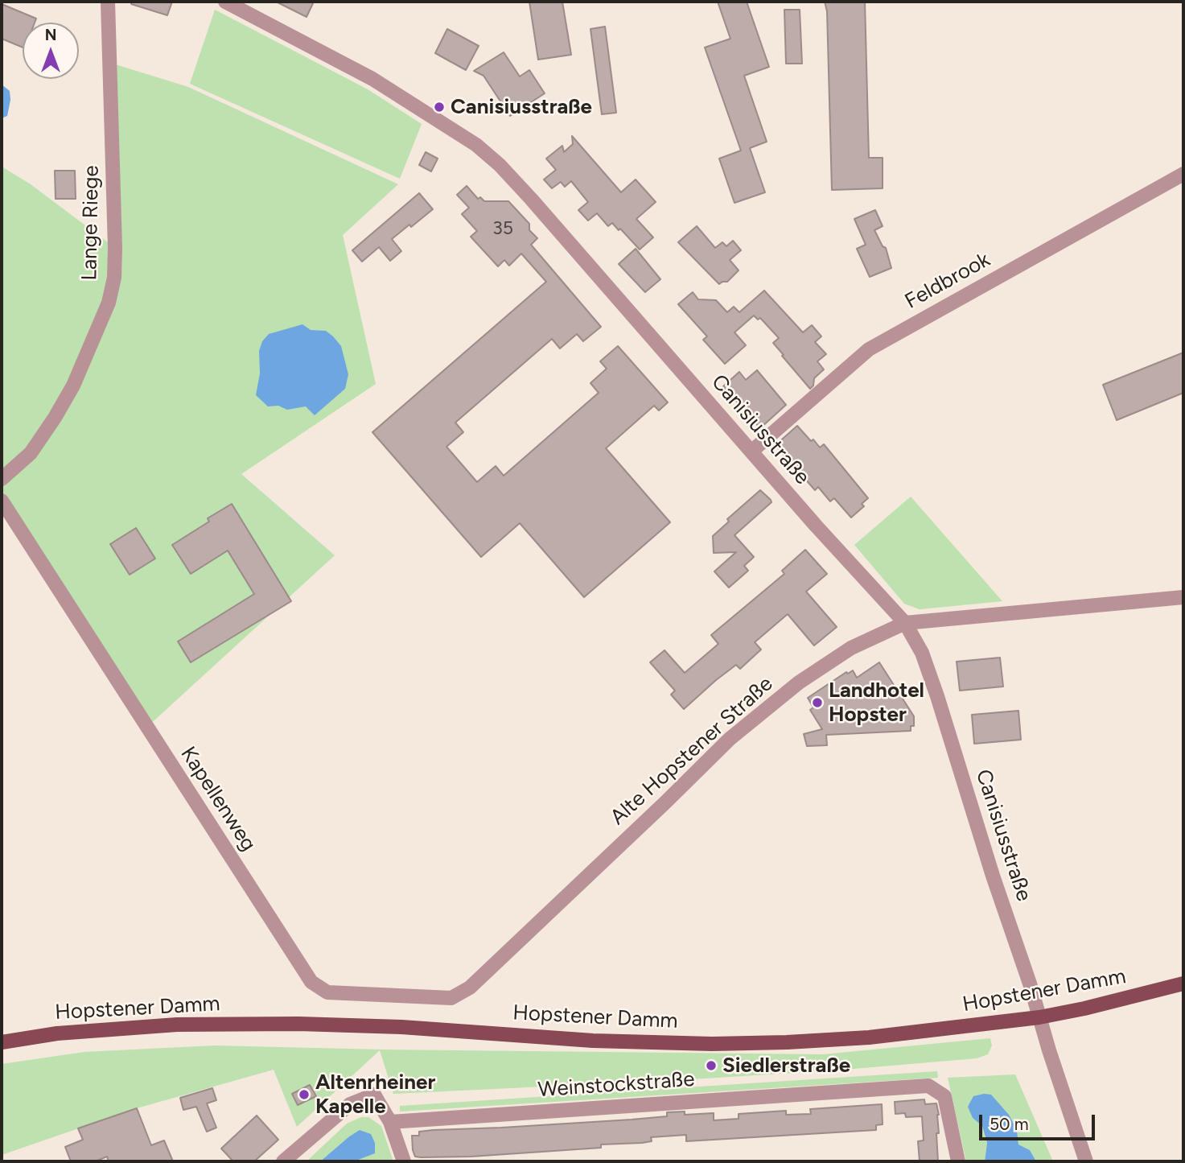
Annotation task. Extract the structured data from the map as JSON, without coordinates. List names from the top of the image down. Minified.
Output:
{"streets":{"main road":["Hopstener Damm"],"street":["Lange Riege","Feldbrook","Canisiusstraße","Alte Hopstener Straße","Kapellenweg","Weinstockstraße"]},"crossings":[["Feldbrook","Canisiusstraße"],["Canisiusstraße","Alte Hopstener Straße"],["Canisiusstraße","Hopstener Damm"],["Alte Hopstener Straße","Kapellenweg"]],"places":["Canisiusstraße","Landhotel Hopster","Siedlerstraße","Altenrheiner Kapelle"],"house_numbers":["35"],"scale_bar":"50 m","north":"top"}
